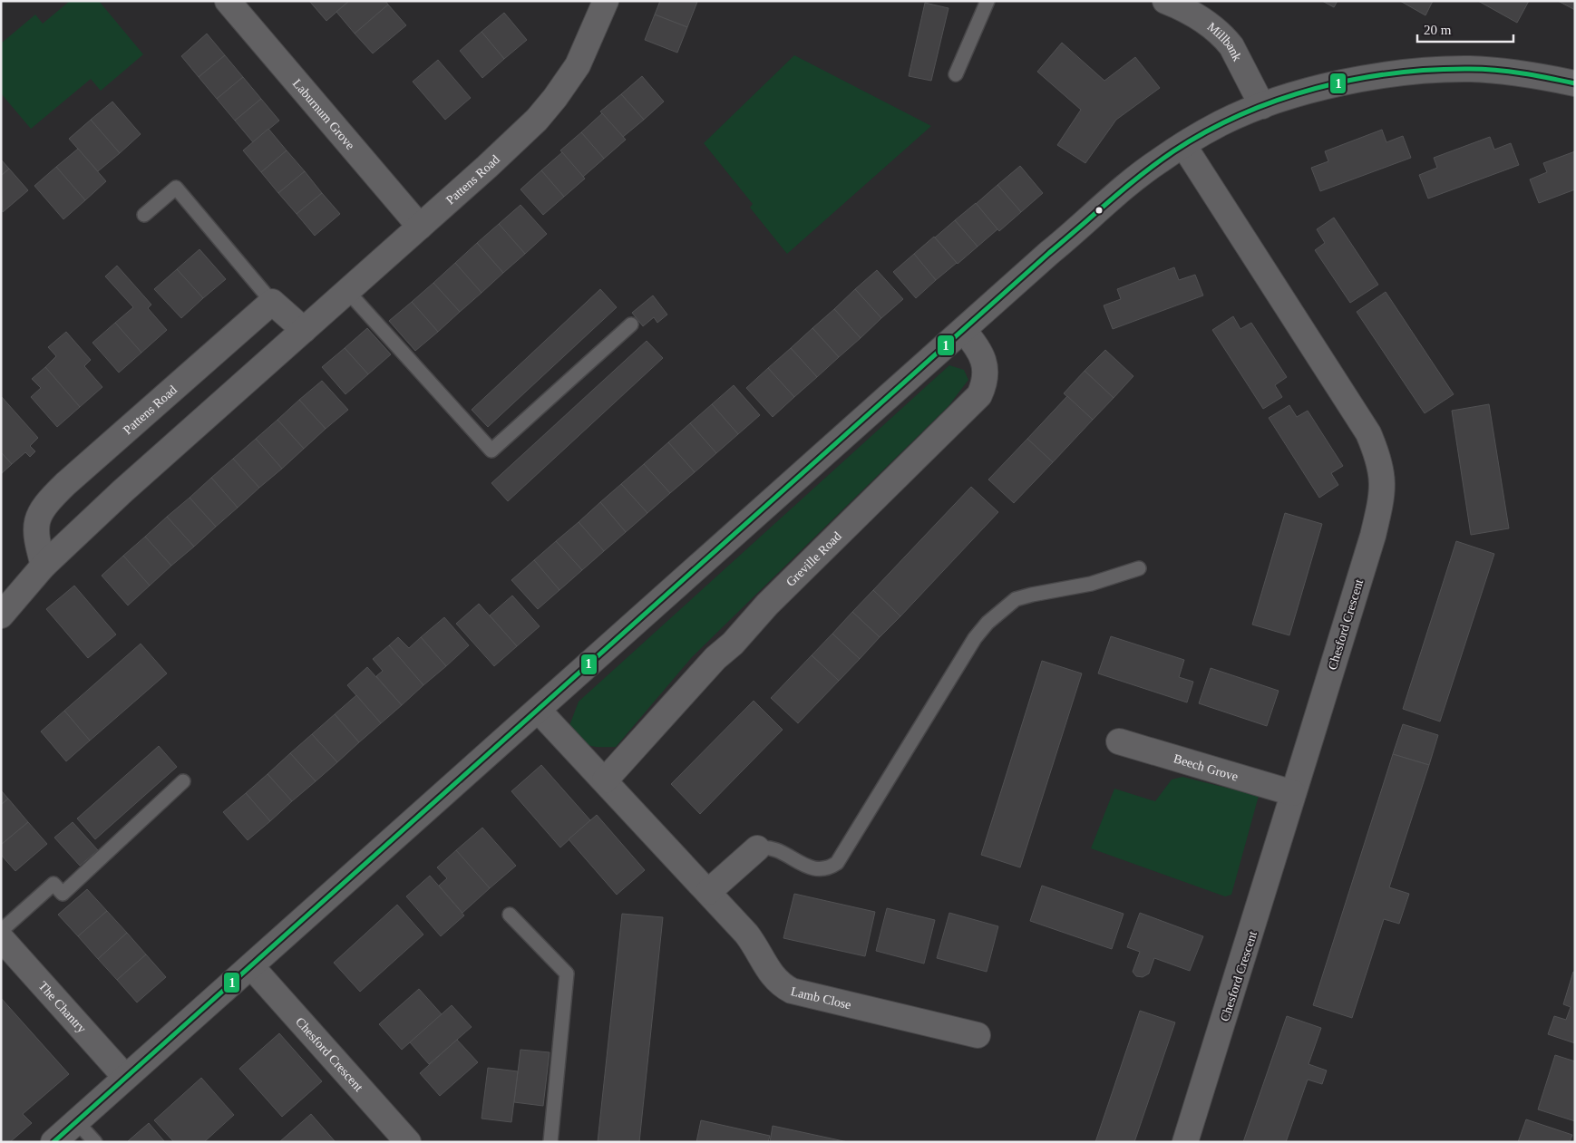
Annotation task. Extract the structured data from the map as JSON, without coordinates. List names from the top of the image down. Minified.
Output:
{"streets":{"street":["Millbank","Laburnum Grove","Pattens Road","Greville Road","Chesford Crescent","Beech Grove","Lamb Close","The Chantry"]},"crossings":[["Laburnum Grove","Pattens Road"],["Greville Road","Lamb Close"],["Chesford Crescent","Beech Grove"]],"lines":["transit line 1"],"scale_bar":"20 m"}
